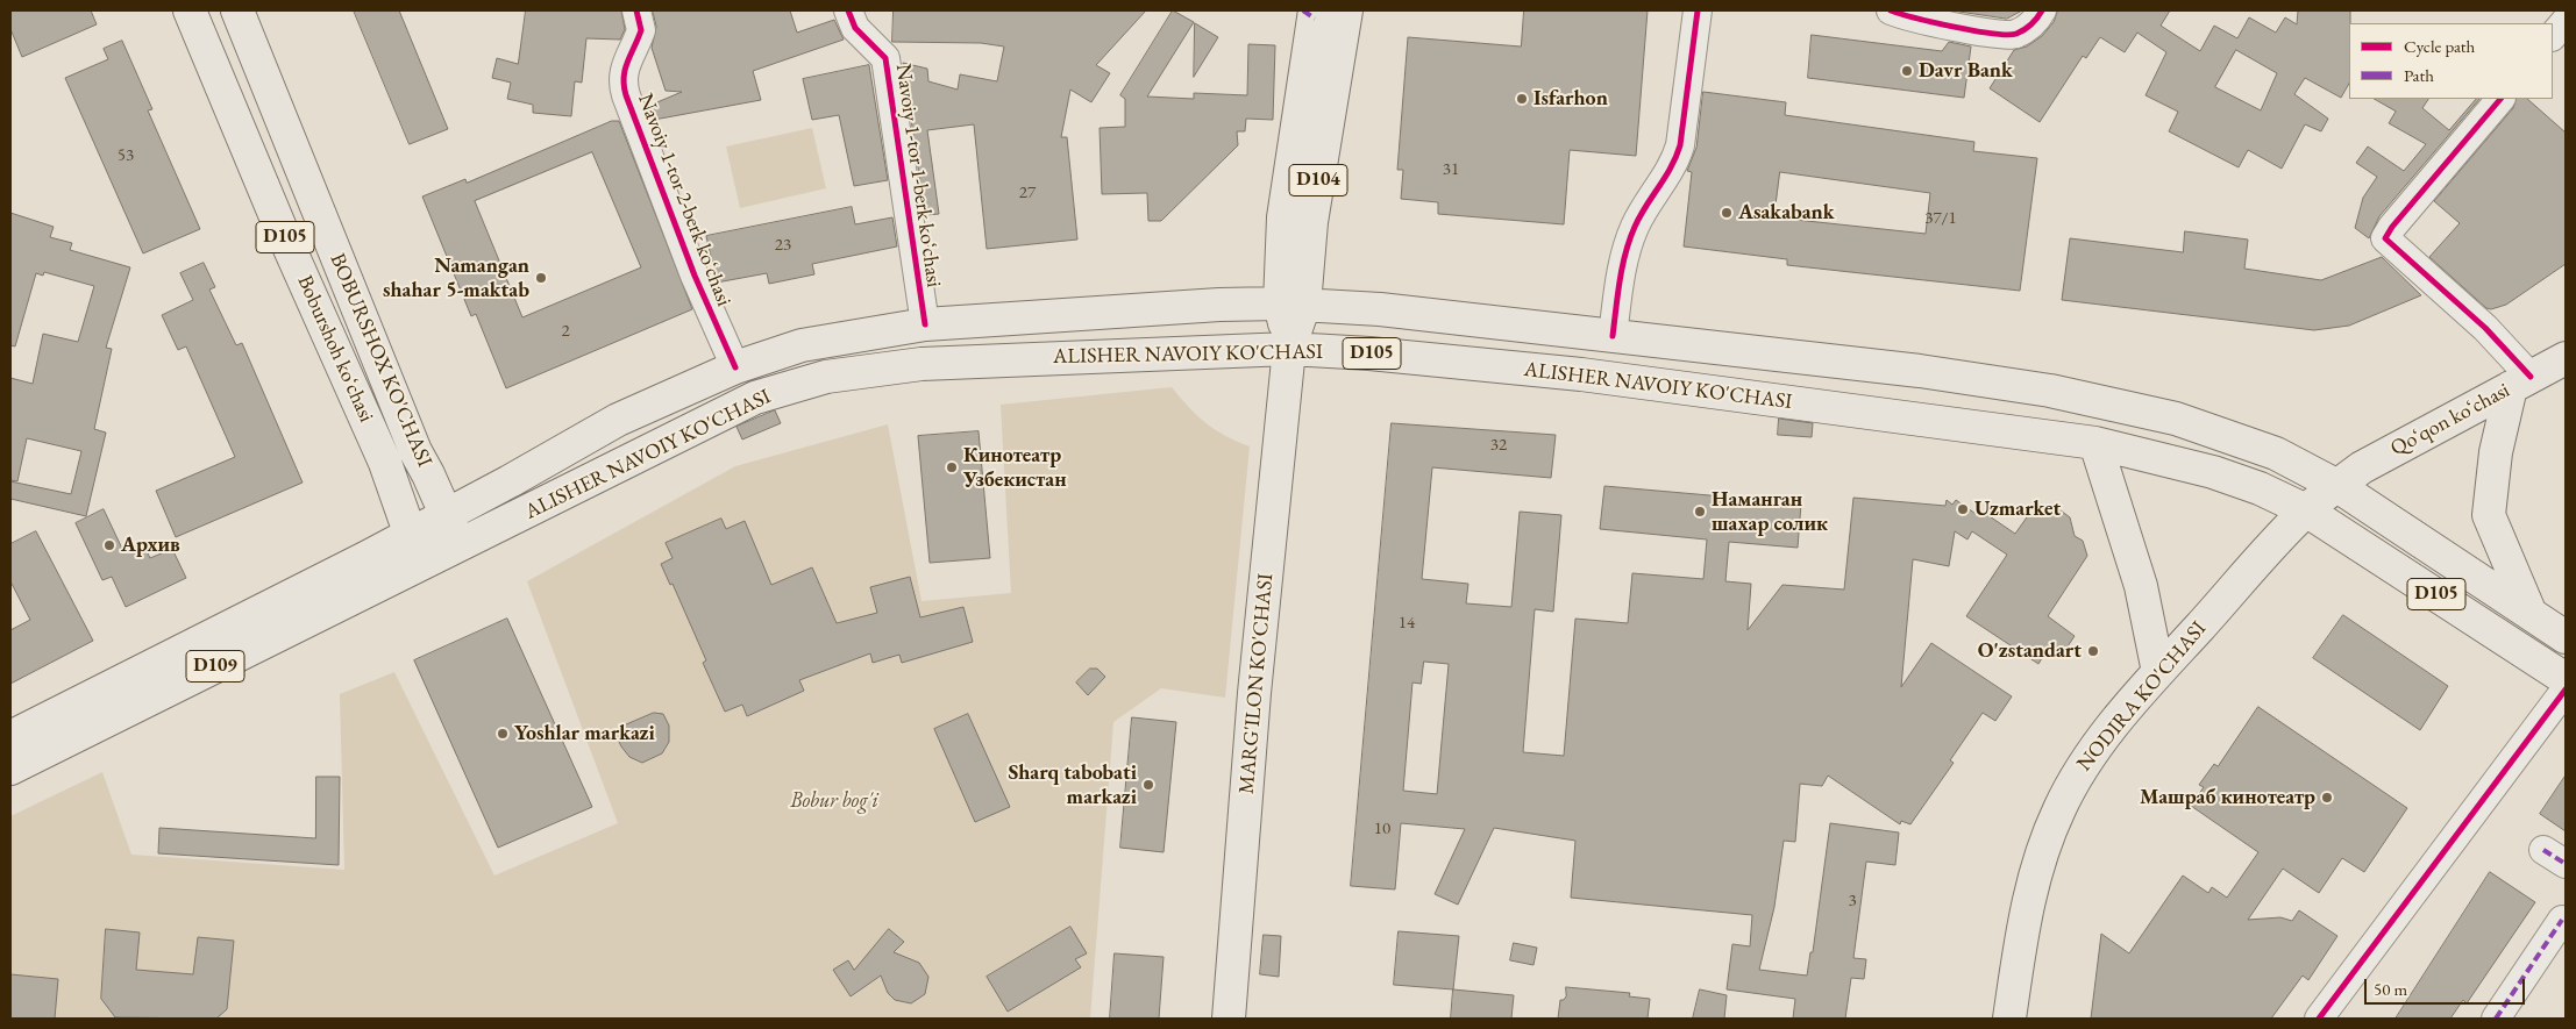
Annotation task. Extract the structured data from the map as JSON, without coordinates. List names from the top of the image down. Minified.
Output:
{"streets":{"main road":["D104","D105","Boburshoh koʻchasi","ALISHER NAVOIY KO'CHASI","BOBURSHOX KO'CHASI","Qoʻqon koʻchasi","D109","MARG'ILON KO'CHASI","NODIRA KO'CHASI"],"street":["Navoiy 1-tor 1-berk koʻchasi","Navoiy 1-tor 2-berk koʻchasi"]},"crossings":[["Navoiy 1-tor 1-berk koʻchasi","D105"],["D104","D105"],["D104","ALISHER NAVOIY KO'CHASI"],["D104","MARG'ILON KO'CHASI"],["Navoiy 1-tor 2-berk koʻchasi","D105"],["D105","BOBURSHOX KO'CHASI"],["D105","Qoʻqon koʻchasi"],["D105","NODIRA KO'CHASI"],["Boburshoh koʻchasi","BOBURSHOX KO'CHASI"],["ALISHER NAVOIY KO'CHASI","BOBURSHOX KO'CHASI"],["ALISHER NAVOIY KO'CHASI","MARG'ILON KO'CHASI"],["ALISHER NAVOIY KO'CHASI","NODIRA KO'CHASI"],["BOBURSHOX KO'CHASI","D109"],["Qoʻqon koʻchasi","NODIRA KO'CHASI"]],"parks":["Bobur bog'i"],"places":["Davr Bank","Isfarhon","Asakabank","Namangan shahar 5-maktab","Кинотеатр Узбекистан","Uzmarket","Наманган шахар солик","Архив","O'zstandart","Yoshlar markazi","Sharq tabobati markazi","Машраб кинотеатр"],"house_numbers":["53","31","27","37/1","23","2","32","14","10","3"],"legend":["Cycle path","Path"],"scale_bar":"50 m"}
